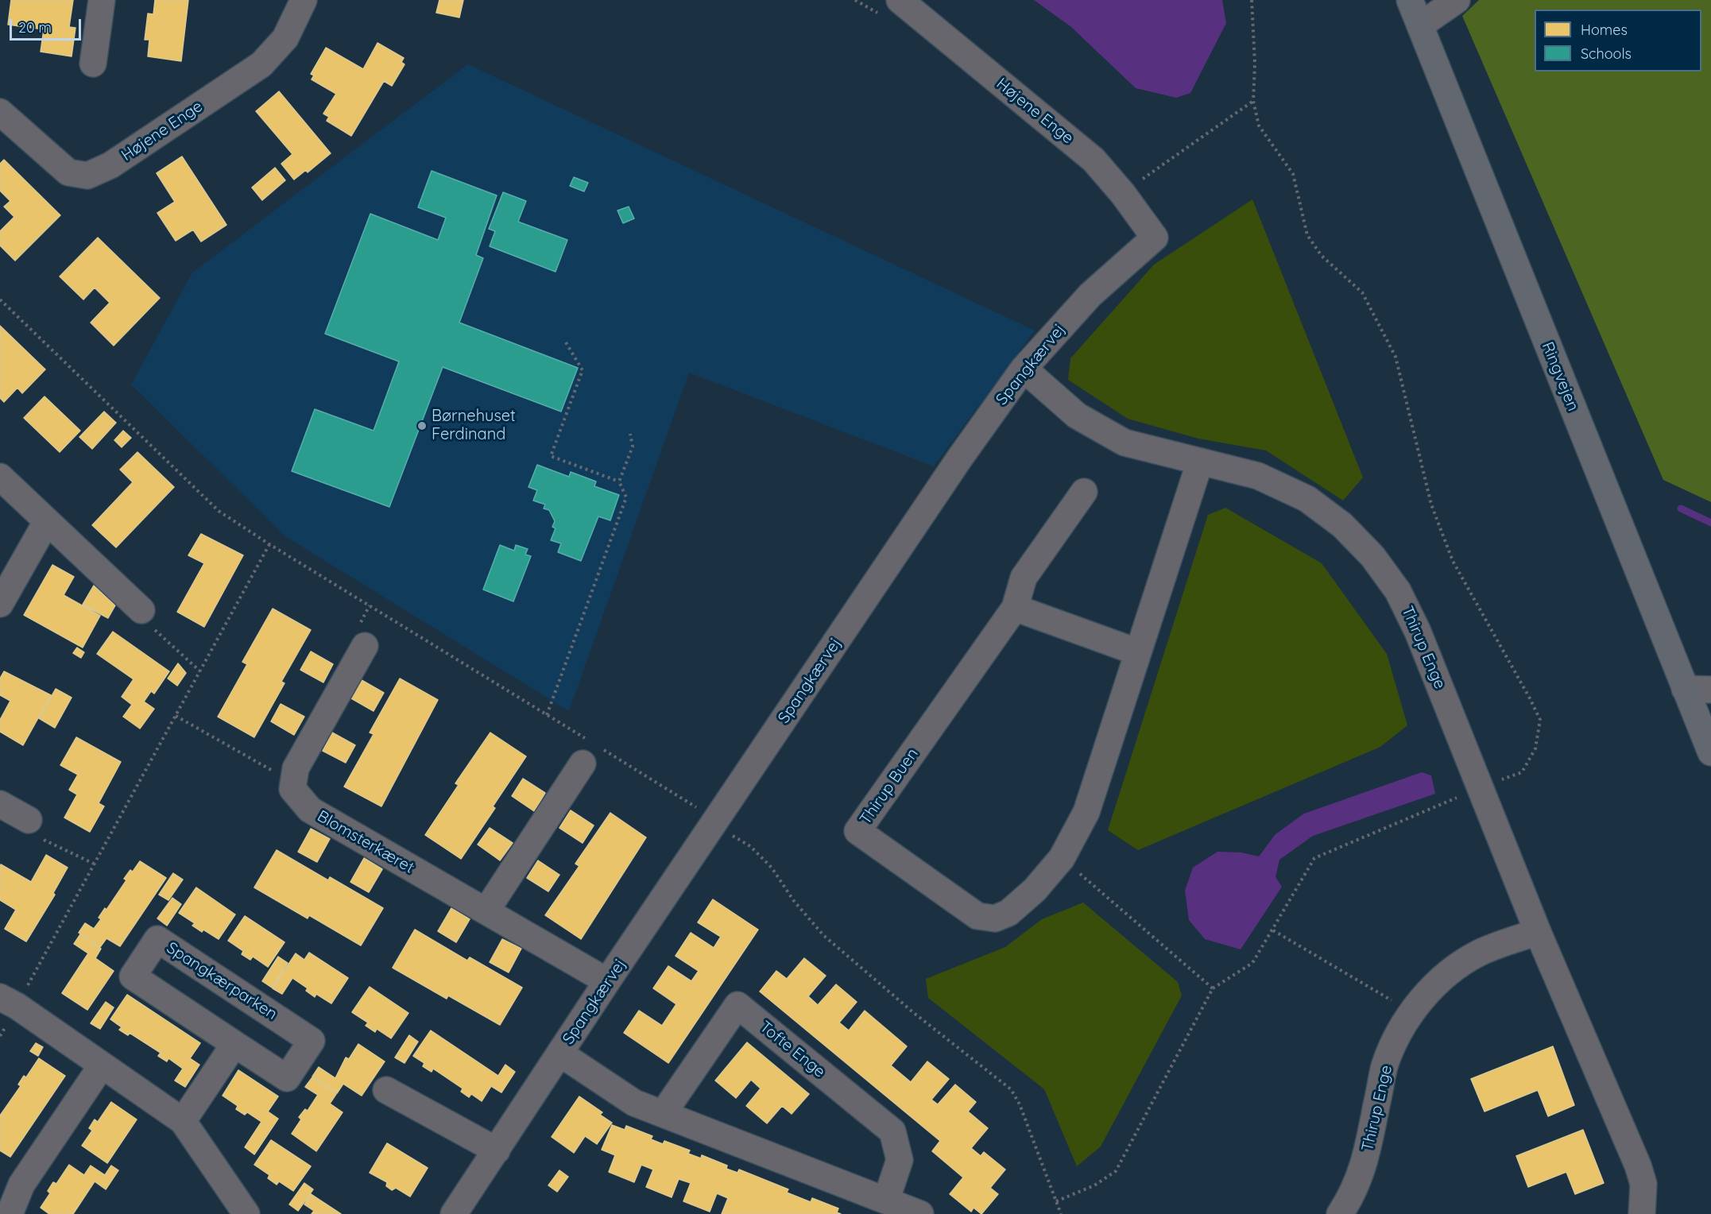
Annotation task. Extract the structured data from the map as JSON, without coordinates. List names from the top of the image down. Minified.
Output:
{"streets":{"main road":["Ringvejen"],"street":["Højene Enge","Spangkærvej","Thirup Enge","Thirup Buen","Blomsterkæret","Spangkærparken","Tofte Enge"]},"crossings":[["Højene Enge","Spangkærvej"],["Spangkærvej","Thirup Enge"],["Spangkærvej","Blomsterkæret"]],"places":["Børnehuset Ferdinand"],"legend":["Homes","Schools"],"scale_bar":"20 m"}
